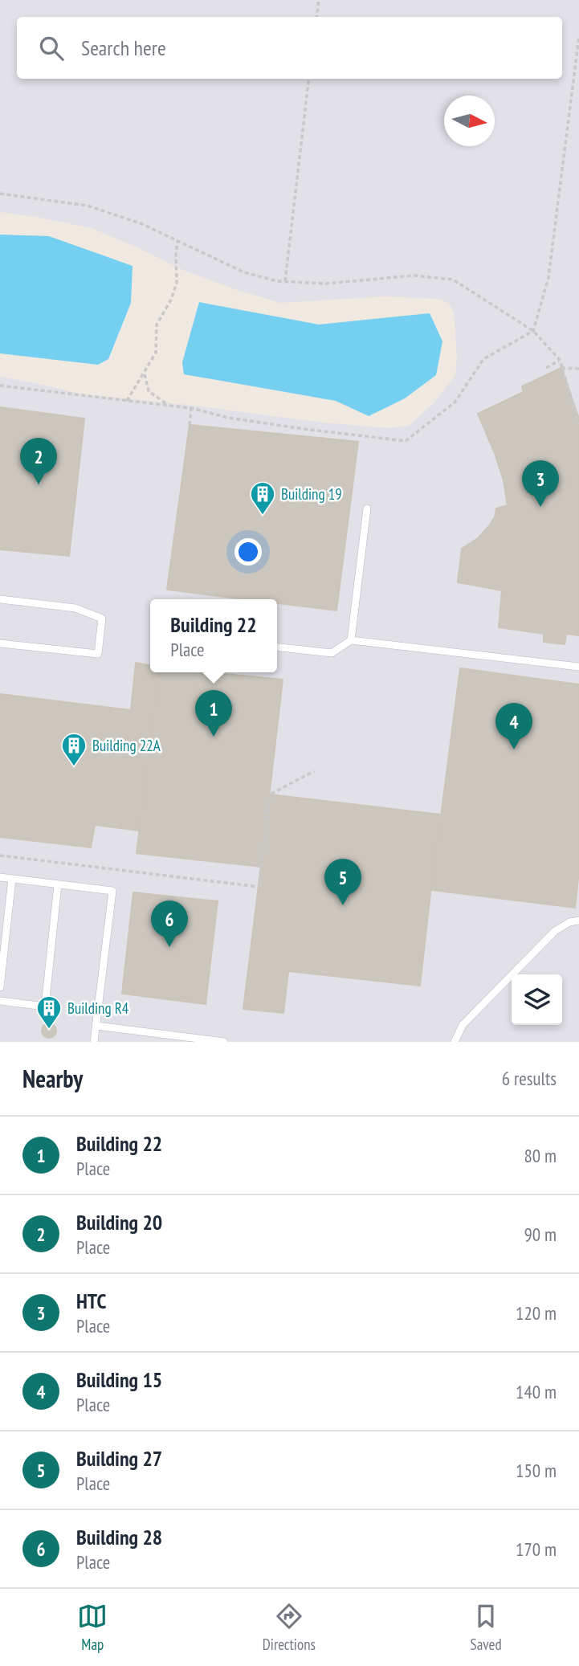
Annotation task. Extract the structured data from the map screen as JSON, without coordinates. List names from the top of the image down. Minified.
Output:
{"places":{"building":["Building 19","Building 22A","Building R4"]},"north":"right","page":{"search":"Search here","pins":["2","3","1","4","5","6"],"popup":["Building 22","Place"],"heading":["Nearby","6 results"],"list":[{"mark":"1","name":"Building 22","note":"Place","value":"80 m"},{"mark":"2","name":"Building 20","note":"Place","value":"90 m"},{"mark":"3","name":"HTC","note":"Place","value":"120 m"},{"mark":"4","name":"Building 15","note":"Place","value":"140 m"},{"mark":"5","name":"Building 27","note":"Place","value":"150 m"},{"mark":"6","name":"Building 28","note":"Place","value":"170 m"}],"nav":["Map","Directions","Saved"]}}
